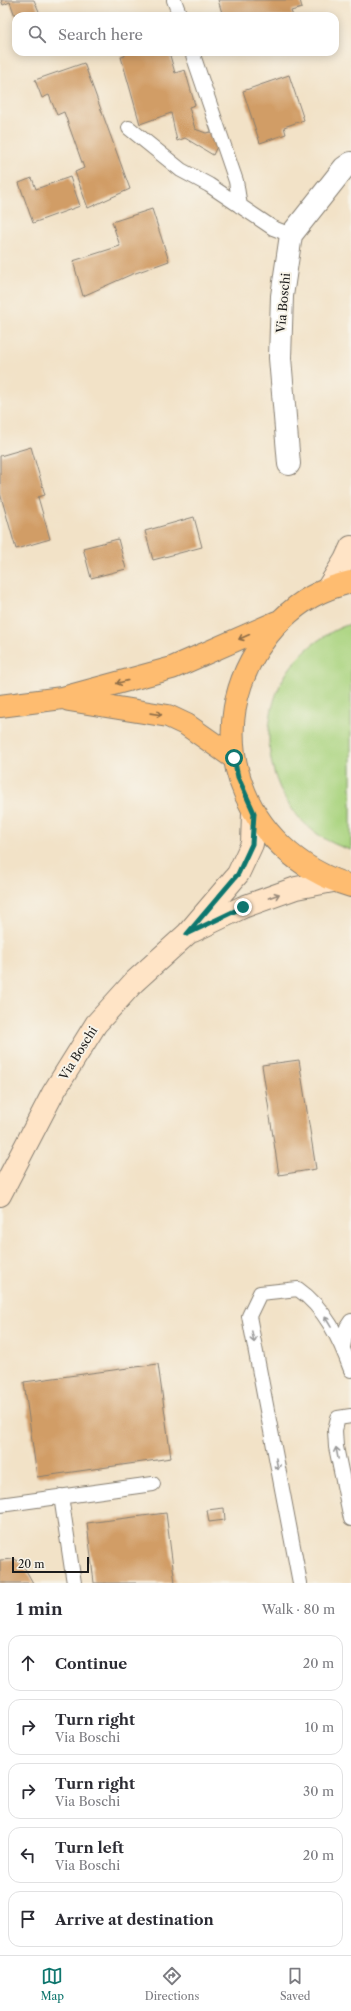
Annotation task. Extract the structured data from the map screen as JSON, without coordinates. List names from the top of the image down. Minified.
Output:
{"streets":{"main road":["Via Boschi"]},"scale_bar":"20 m","page":{"search":"Search here","scale":"20 m","heading":["1 min","Walk · 80 m"],"list":[["Continue","20 m"],["Turn right","Via Boschi","10 m"],["Turn right","Via Boschi","30 m"],["Turn left","Via Boschi","20 m"],"Arrive at destination"],"nav":["Map","Directions","Saved"]}}
